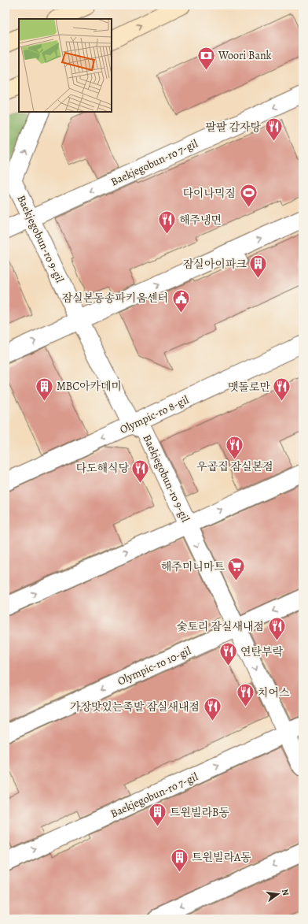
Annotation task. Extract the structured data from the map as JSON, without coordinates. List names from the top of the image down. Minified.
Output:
{"streets":{"street":["Baekjegobun-ro 7-gil","Baekjegobun-ro 9-gil","Olympic-ro 8-gil","Olympic-ro 10-gil"]},"crossings":[["Baekjegobun-ro 7-gil","Baekjegobun-ro 9-gil"],["Baekjegobun-ro 9-gil","Olympic-ro 8-gil"],["Baekjegobun-ro 9-gil","Olympic-ro 10-gil"]],"places":{"bank":["Woori Bank"],"restaurant":["팔팔 감자탕","해주냉면","맷돌로만","우곱집 잠실본점","다도해식당","숯토리 잠실새내점","연탄부락","치어스","가장맛있는족발 잠실새내점"],"sports":["다이나믹짐"],"building":["잠실아이파크","MBC아카데미","트윈빌라B동","트윈빌라A동"],"public building":["잠실본동송파키움센터"],"supermarket":["해주미니마트"]},"north":"right"}
